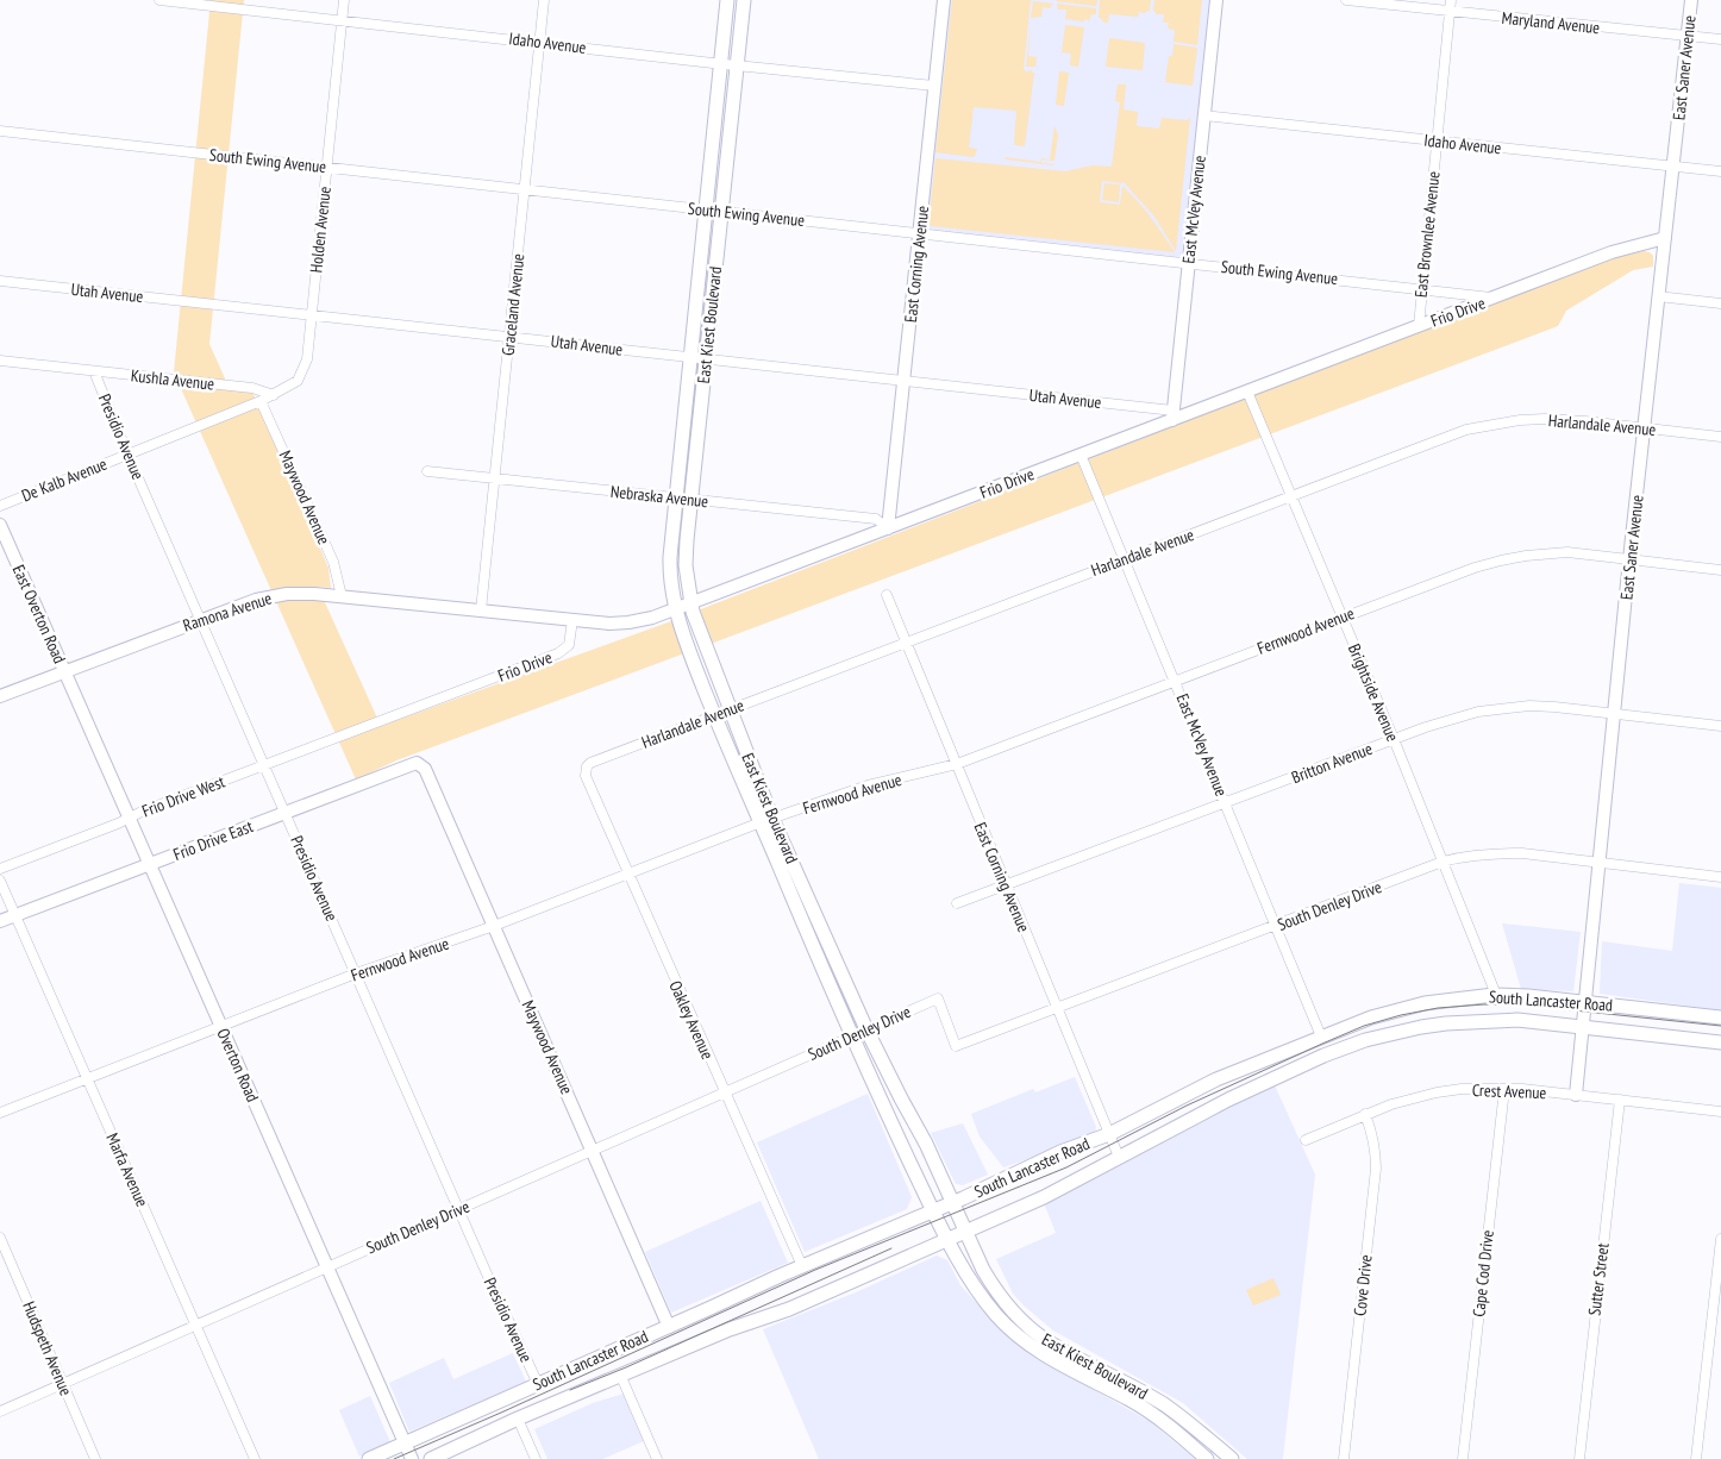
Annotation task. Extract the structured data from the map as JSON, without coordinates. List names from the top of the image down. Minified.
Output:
{"streets":{"main road":["East Kiest Boulevard","South Lancaster Road"],"street":["Maryland Avenue","Idaho Avenue","East Saner Avenue","South Ewing Avenue","East McVey Avenue","Holden Avenue","East Brownlee Avenue","East Corning Avenue","Utah Avenue","Graceland Avenue","Frio Drive","Kushla Avenue","Harlandale Avenue","Presidio Avenue","De Kalb Avenue","Nebraska Avenue","Maywood Avenue","Ramona Avenue","East Overton Road","Fernwood Avenue","Brightside Avenue","Britton Avenue","Frio Drive West","Frio Drive East","South Denley Drive","Oakley Avenue","Overton Road","Crest Avenue","Marfa Avenue","Cape Cod Drive","Sutter Street","Cove Drive","Hudspeth Avenue"]},"crossings":[["Maryland Avenue","East Saner Avenue"],["Maryland Avenue","East Brownlee Avenue"],["Idaho Avenue","East Saner Avenue"],["Idaho Avenue","East McVey Avenue"],["Idaho Avenue","Holden Avenue"],["Idaho Avenue","East Brownlee Avenue"],["Idaho Avenue","East Corning Avenue"],["Idaho Avenue","Graceland Avenue"],["Idaho Avenue","East Kiest Boulevard"],["East Saner Avenue","Frio Drive"],["East Saner Avenue","Harlandale Avenue"],["East Saner Avenue","Fernwood Avenue"],["East Saner Avenue","Britton Avenue"],["East Saner Avenue","South Denley Drive"],["East Saner Avenue","South Lancaster Road"],["East Saner Avenue","Crest Avenue"],["South Ewing Avenue","East McVey Avenue"],["South Ewing Avenue","Holden Avenue"],["South Ewing Avenue","East Brownlee Avenue"],["South Ewing Avenue","East Corning Avenue"],["South Ewing Avenue","Graceland Avenue"],["South Ewing Avenue","Frio Drive"],["South Ewing Avenue","East Kiest Boulevard"],["East McVey Avenue","Utah Avenue"],["East McVey Avenue","Frio Drive"],["East McVey Avenue","Harlandale Avenue"],["East McVey Avenue","Fernwood Avenue"],["East McVey Avenue","Britton Avenue"],["East McVey Avenue","South Denley Drive"],["East McVey Avenue","South Lancaster Road"],["Holden Avenue","Utah Avenue"],["Holden Avenue","Kushla Avenue"],["Holden Avenue","De Kalb Avenue"],["Holden Avenue","Maywood Avenue"],["East Brownlee Avenue","Frio Drive"],["East Corning Avenue","Utah Avenue"],["East Corning Avenue","Frio Drive"],["East Corning Avenue","Harlandale Avenue"],["East Corning Avenue","Nebraska Avenue"],["East Corning Avenue","Fernwood Avenue"],["East Corning Avenue","Britton Avenue"],["East Corning Avenue","South Denley Drive"],["East Corning Avenue","South Lancaster Road"],["Utah Avenue","Graceland Avenue"],["Utah Avenue","Frio Drive"],["Utah Avenue","East Kiest Boulevard"],["Graceland Avenue","Nebraska Avenue"],["Graceland Avenue","Ramona Avenue"],["Frio Drive","East Kiest Boulevard"],["Frio Drive","Nebraska Avenue"],["Frio Drive","Ramona Avenue"],["Frio Drive","Brightside Avenue"],["Frio Drive","Frio Drive West"],["East Kiest Boulevard","Harlandale Avenue"],["East Kiest Boulevard","Nebraska Avenue"],["East Kiest Boulevard","Fernwood Avenue"],["East Kiest Boulevard","South Denley Drive"],["East Kiest Boulevard","South Lancaster Road"],["Kushla Avenue","Presidio Avenue"],["Harlandale Avenue","Brightside Avenue"],["Harlandale Avenue","Oakley Avenue"],["Presidio Avenue","De Kalb Avenue"],["Presidio Avenue","Ramona Avenue"],["Presidio Avenue","Fernwood Avenue"],["Presidio Avenue","Frio Drive West"],["Presidio Avenue","Frio Drive East"],["Presidio Avenue","South Denley Drive"],["Presidio Avenue","South Lancaster Road"],["De Kalb Avenue","Maywood Avenue"],["Maywood Avenue","Ramona Avenue"],["Maywood Avenue","Fernwood Avenue"],["Maywood Avenue","Frio Drive East"],["Maywood Avenue","South Denley Drive"],["Maywood Avenue","South Lancaster Road"],["Ramona Avenue","East Overton Road"],["Ramona Avenue","Overton Road"],["East Overton Road","Overton Road"],["Fernwood Avenue","Brightside Avenue"],["Fernwood Avenue","Oakley Avenue"],["Fernwood Avenue","Overton Road"],["Fernwood Avenue","Marfa Avenue"],["Brightside Avenue","Britton Avenue"],["Brightside Avenue","South Denley Drive"],["Brightside Avenue","South Lancaster Road"],["Frio Drive West","Overton Road"],["Frio Drive East","Overton Road"],["Frio Drive East","Marfa Avenue"],["South Denley Drive","Oakley Avenue"],["South Denley Drive","Overton Road"],["South Denley Drive","Marfa Avenue"],["South Denley Drive","Hudspeth Avenue"],["South Lancaster Road","Oakley Avenue"],["South Lancaster Road","Overton Road"],["Crest Avenue","Cape Cod Drive"],["Crest Avenue","Sutter Street"],["Crest Avenue","Cove Drive"]]}
